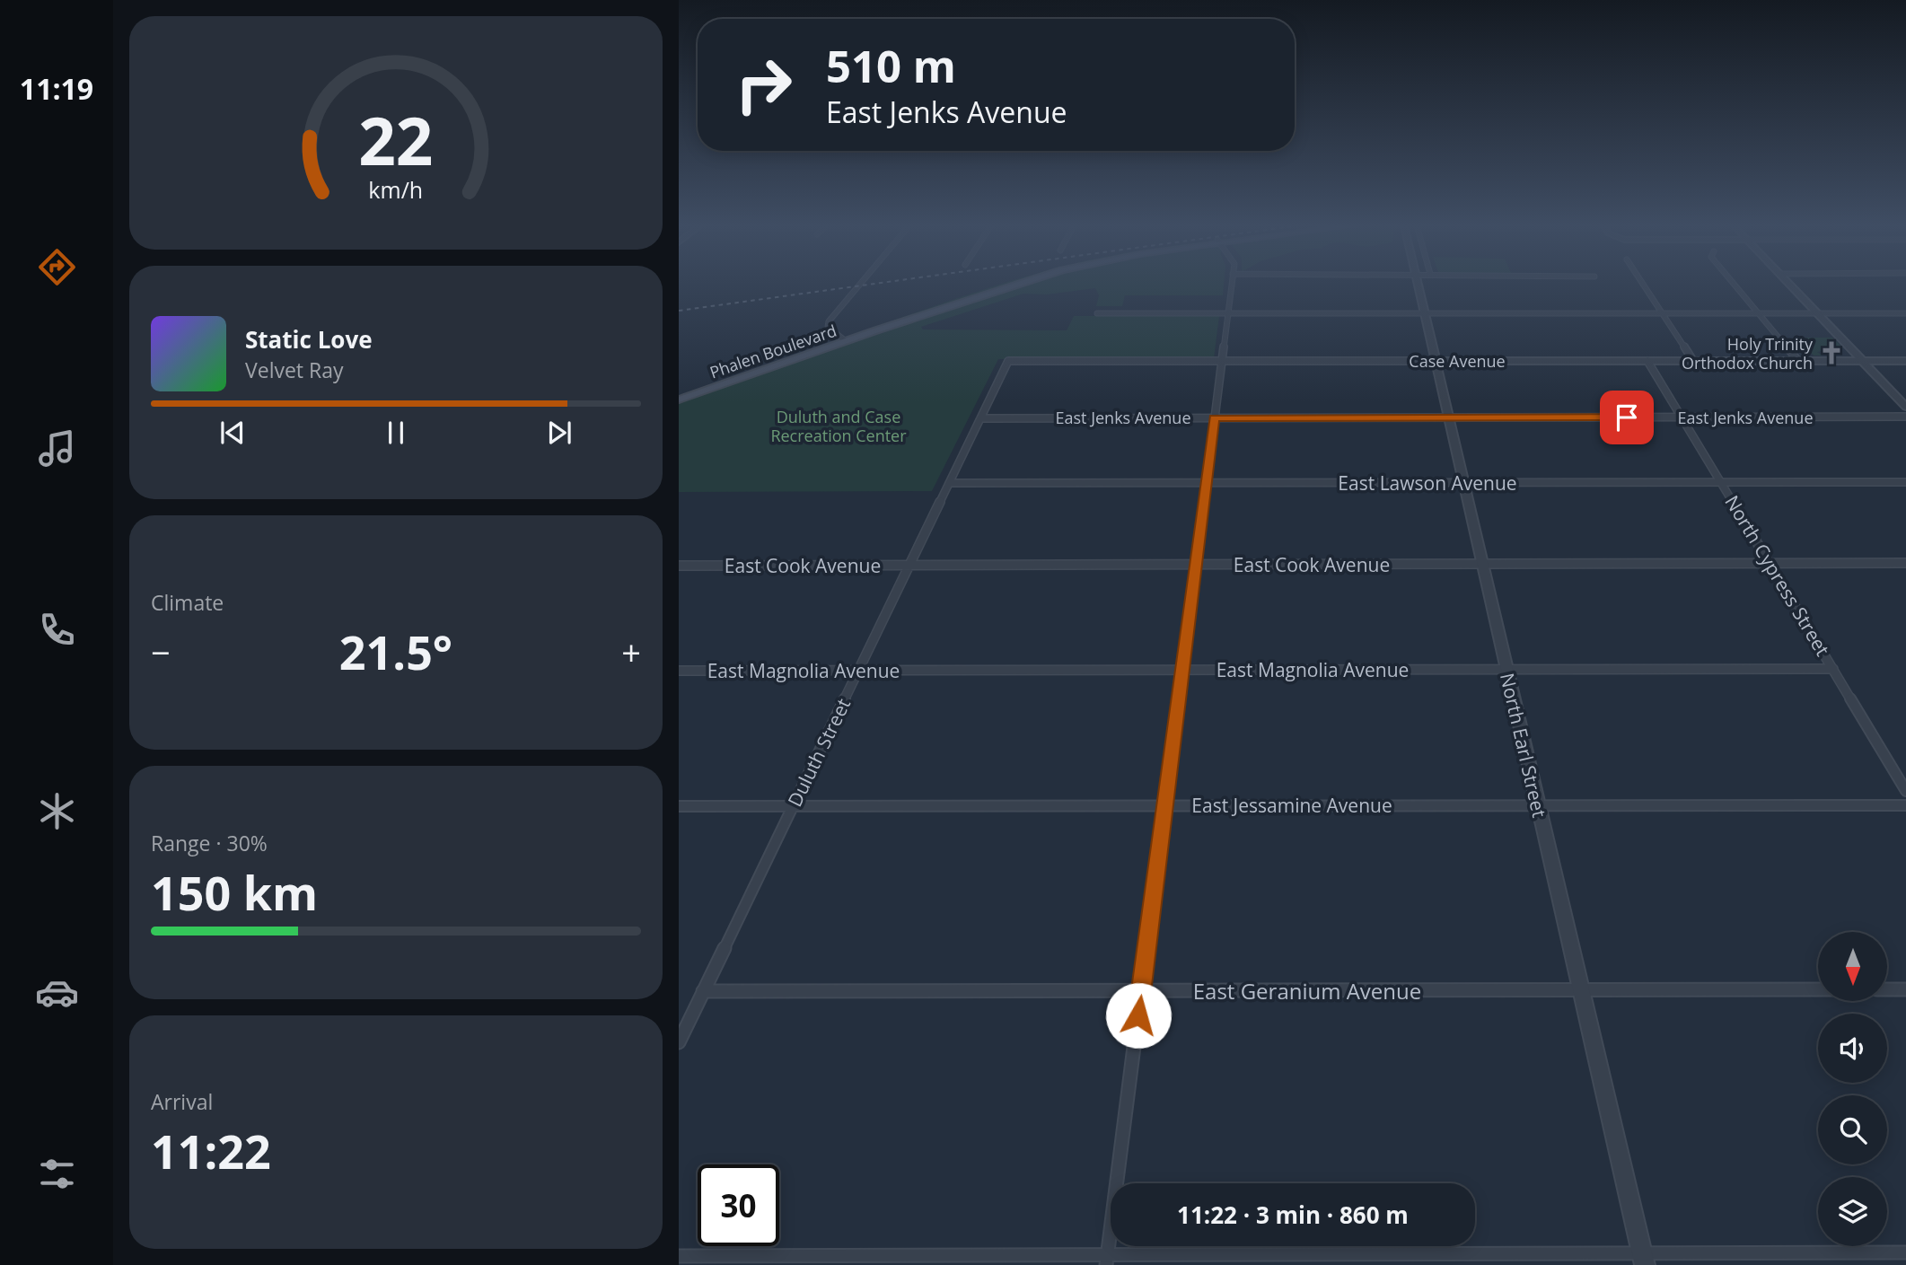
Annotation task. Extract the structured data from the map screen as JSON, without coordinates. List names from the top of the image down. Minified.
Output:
{"streets":{"main road":["Phalen Boulevard"],"street":["Case Avenue","East Jenks Avenue","East Lawson Avenue","East Cook Avenue","North Cypress Street","East Magnolia Avenue","North Earl Street","Duluth Street","East Jessamine Avenue","East Geranium Avenue"]},"crossings":[["Case Avenue","North Cypress Street"],["Case Avenue","North Earl Street"],["Case Avenue","Duluth Street"],["East Jenks Avenue","North Cypress Street"],["East Jenks Avenue","North Earl Street"],["East Jenks Avenue","Duluth Street"],["East Lawson Avenue","North Cypress Street"],["East Lawson Avenue","North Earl Street"],["East Lawson Avenue","Duluth Street"],["East Cook Avenue","North Cypress Street"],["East Cook Avenue","North Earl Street"],["East Cook Avenue","Duluth Street"],["North Cypress Street","East Magnolia Avenue"],["East Magnolia Avenue","North Earl Street"],["East Magnolia Avenue","Duluth Street"],["North Earl Street","East Jessamine Avenue"],["North Earl Street","East Geranium Avenue"],["Duluth Street","East Jessamine Avenue"],["Duluth Street","East Geranium Avenue"]],"parks":["Duluth and Case Recreation Center"],"places":{"church":["Holy Trinity Orthodox Church"]},"north":"bottom","page":{"tabs":"11:19","turn":["510 m","East Jenks Avenue"],"song":["Static Love","Velvet Ray"],"tile":["Climate",["Range · 30%","150 km"],["Arrival","11:22"]],"heat":["−","21.5°","+"],"limit":"30","trip":"11:22 · 3 min · 860 m","gauge":["22","km/h"]}}
